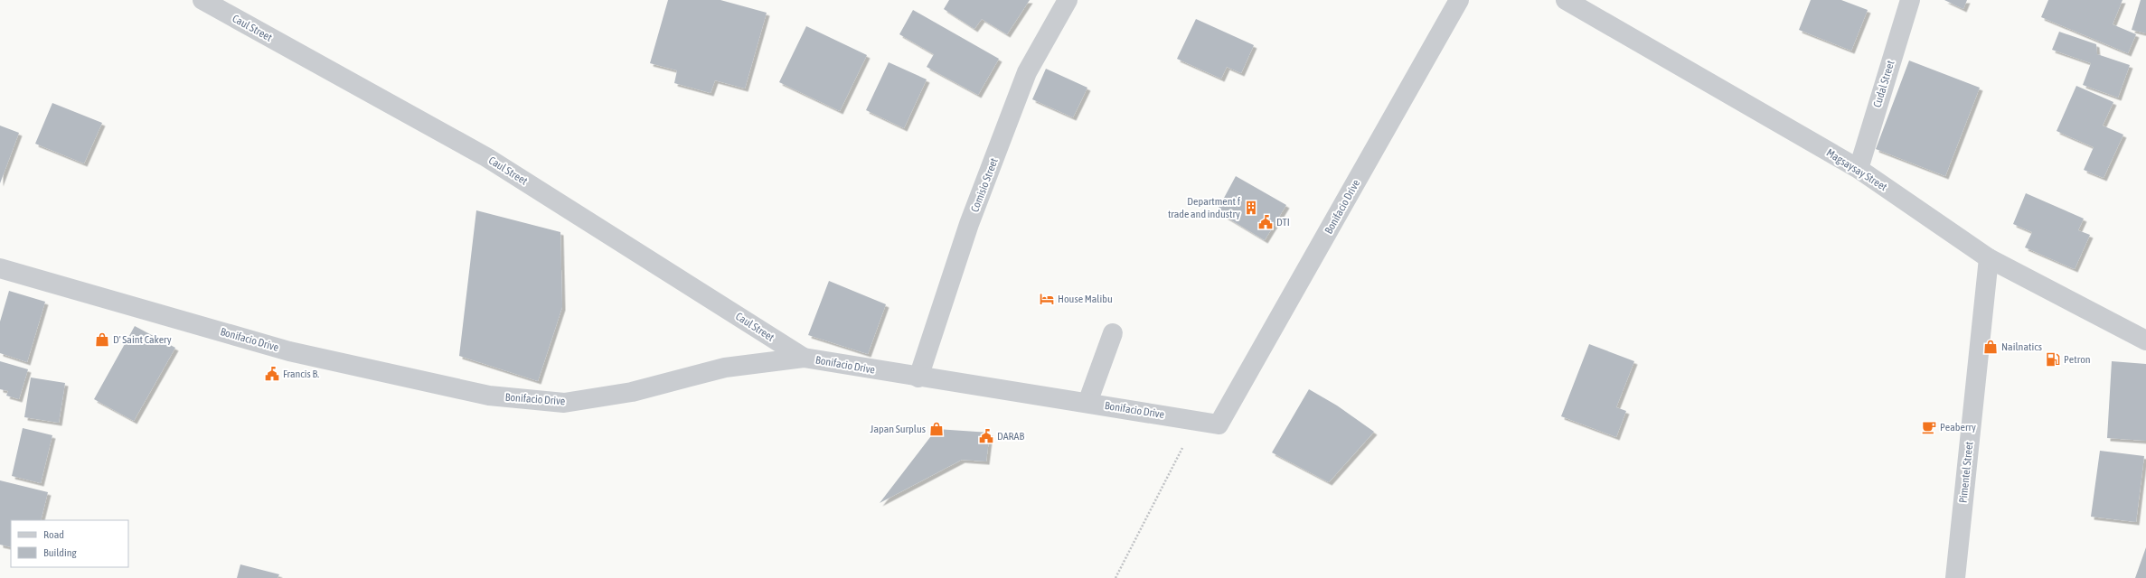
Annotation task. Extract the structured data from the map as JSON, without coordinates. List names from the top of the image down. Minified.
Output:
{"streets":{"street":["Caul Street","Cudal Street","Magsaysay Street","Comisio Street","Bonifacio Drive","Pimentel Street"]},"crossings":[["Caul Street","Bonifacio Drive"],["Cudal Street","Magsaysay Street"],["Magsaysay Street","Pimentel Street"],["Comisio Street","Bonifacio Drive"]],"places":{"building":["Department f trade and industry"],"public building":["DTI","Francis B.","DARAB"],"hotel":["House Malibu"],"shop":["D' Saint Cakery","Nailnatics","Japan Surplus"],"fuel station":["Petron"],"cafe":["Peaberry"]},"legend":["Road","Building"]}
